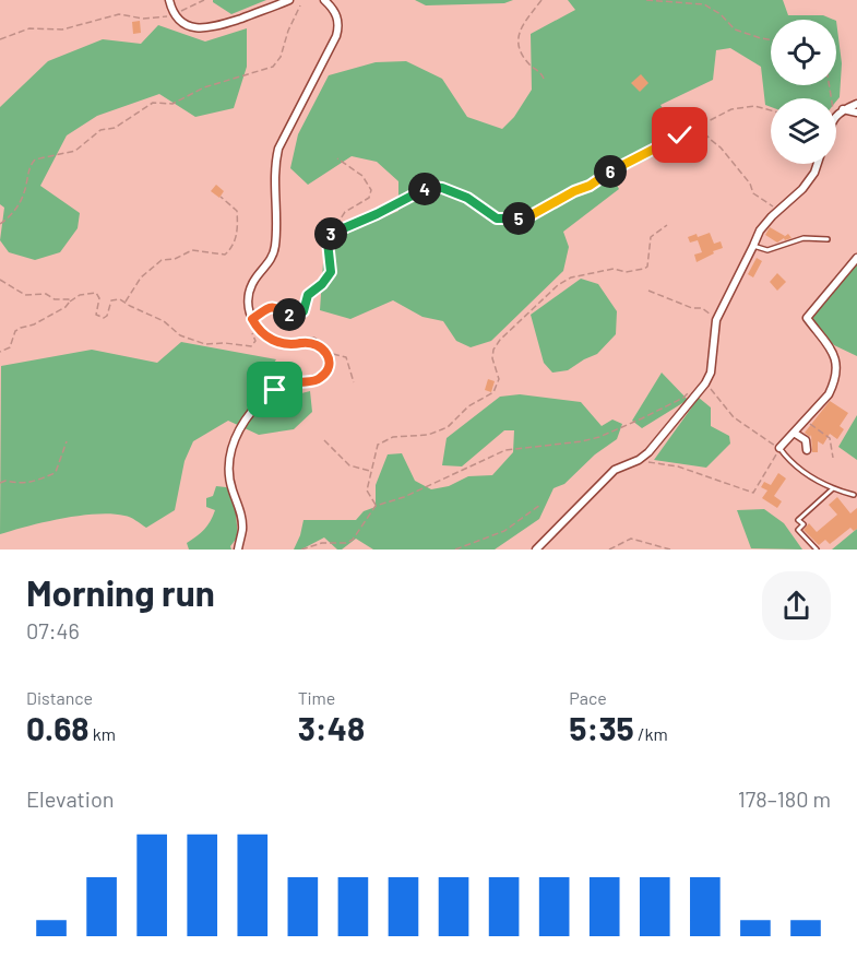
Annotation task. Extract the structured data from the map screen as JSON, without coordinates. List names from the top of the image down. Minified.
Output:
{"page":{"pins":["6","4","5","3","2"],"heading":["Morning run","07:46"],"stats":[["Distance","0.68 km"],["Time","3:48"],["Pace","5:35 /km"]],"chart":["Elevation","178–180 m"]}}
